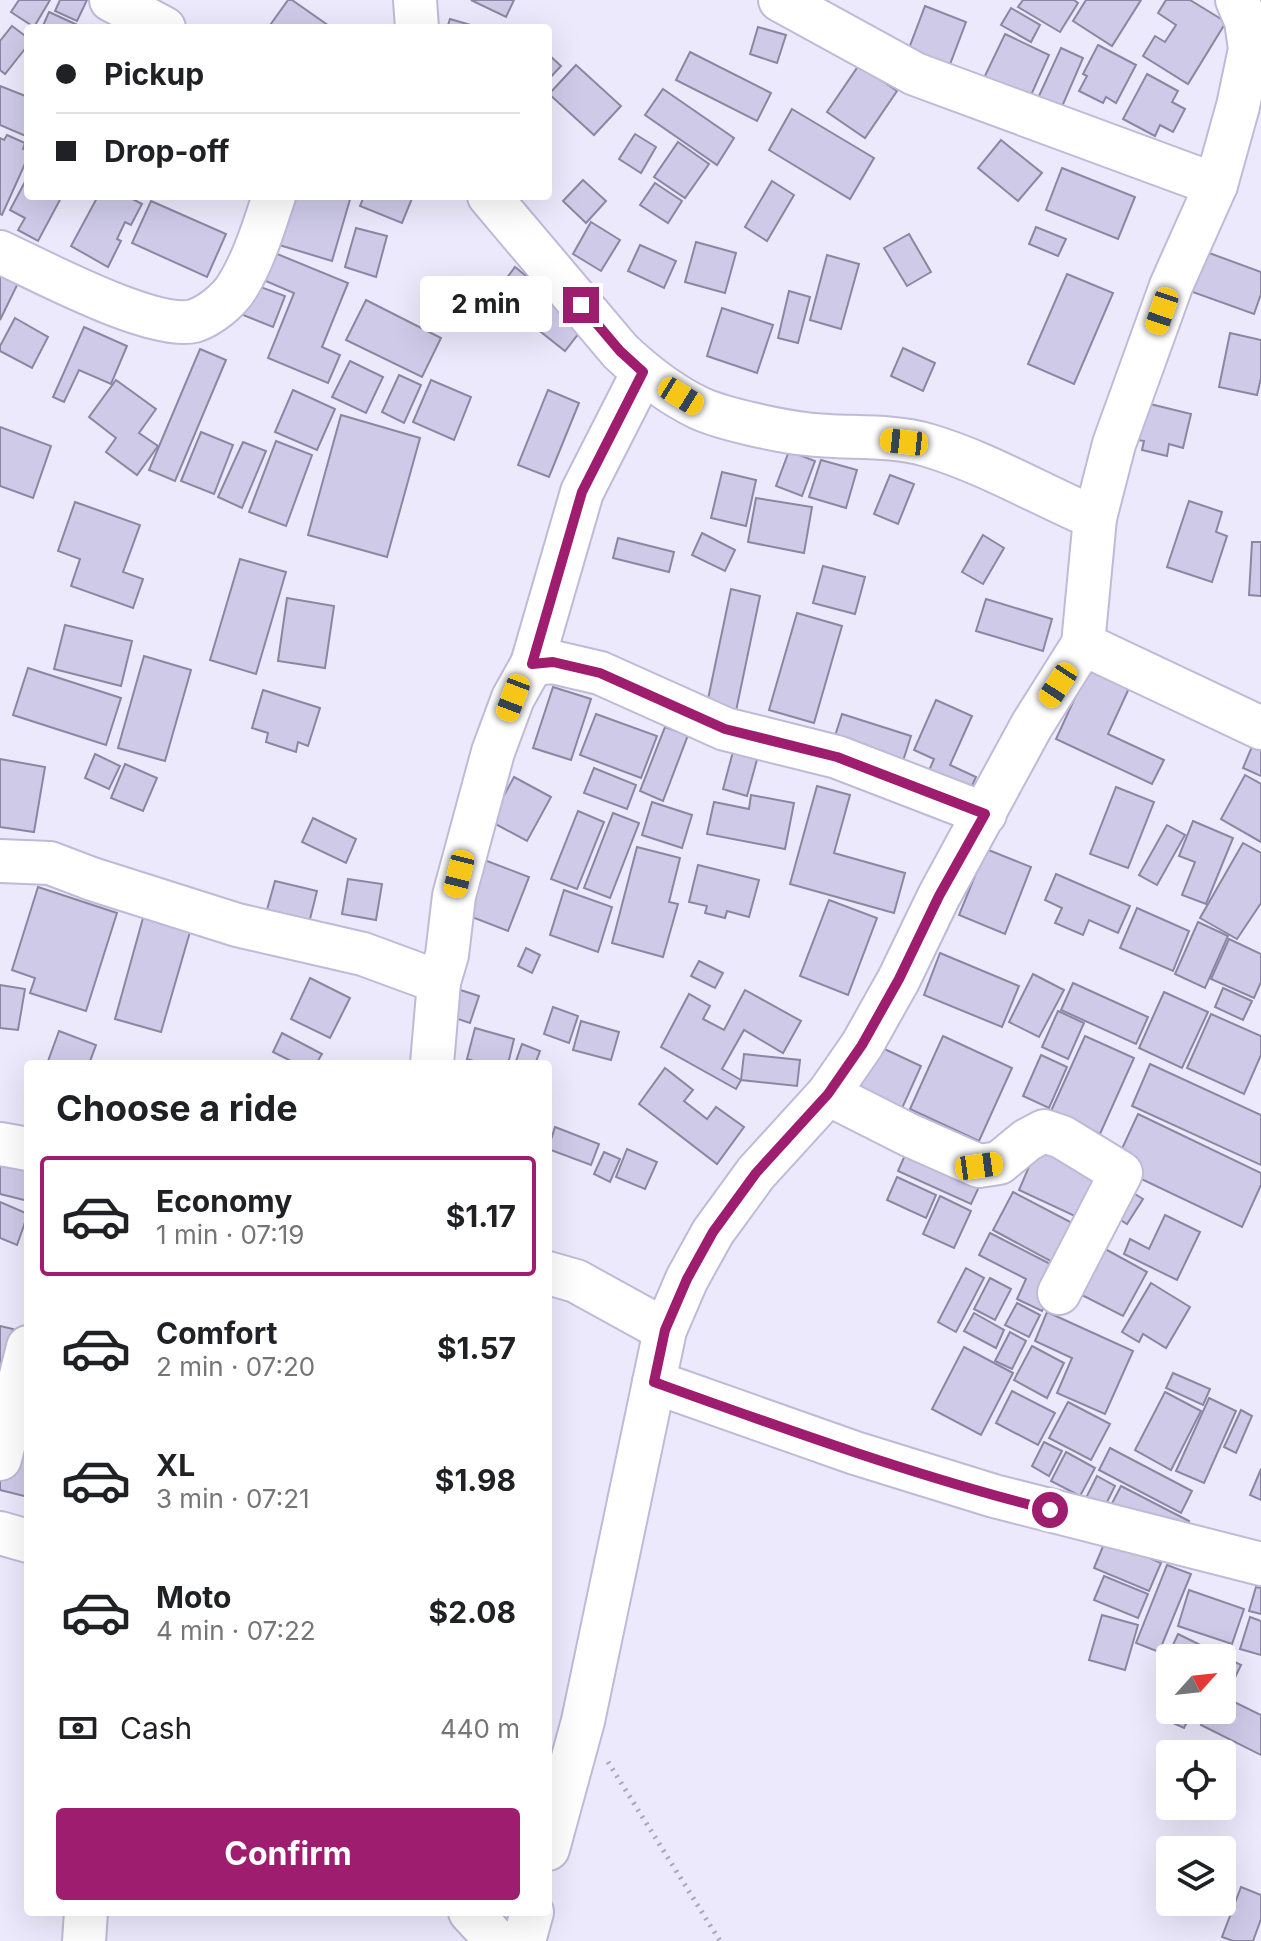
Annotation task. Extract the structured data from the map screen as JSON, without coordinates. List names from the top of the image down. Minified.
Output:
{"north":"top right","page":{"banner":["Pickup","Drop-off"],"bubble":"2 min","heading":"Choose a ride","list":[{"name":"Economy","note":"1 min · 07:19","value":"$1.17"},{"name":"Comfort","note":"2 min · 07:20","value":"$1.57"},{"name":"XL","note":"3 min · 07:21","value":"$1.98"},{"name":"Moto","note":"4 min · 07:22","value":"$2.08"}],"pay":["Cash","440 m"],"buttons":"Confirm"}}
